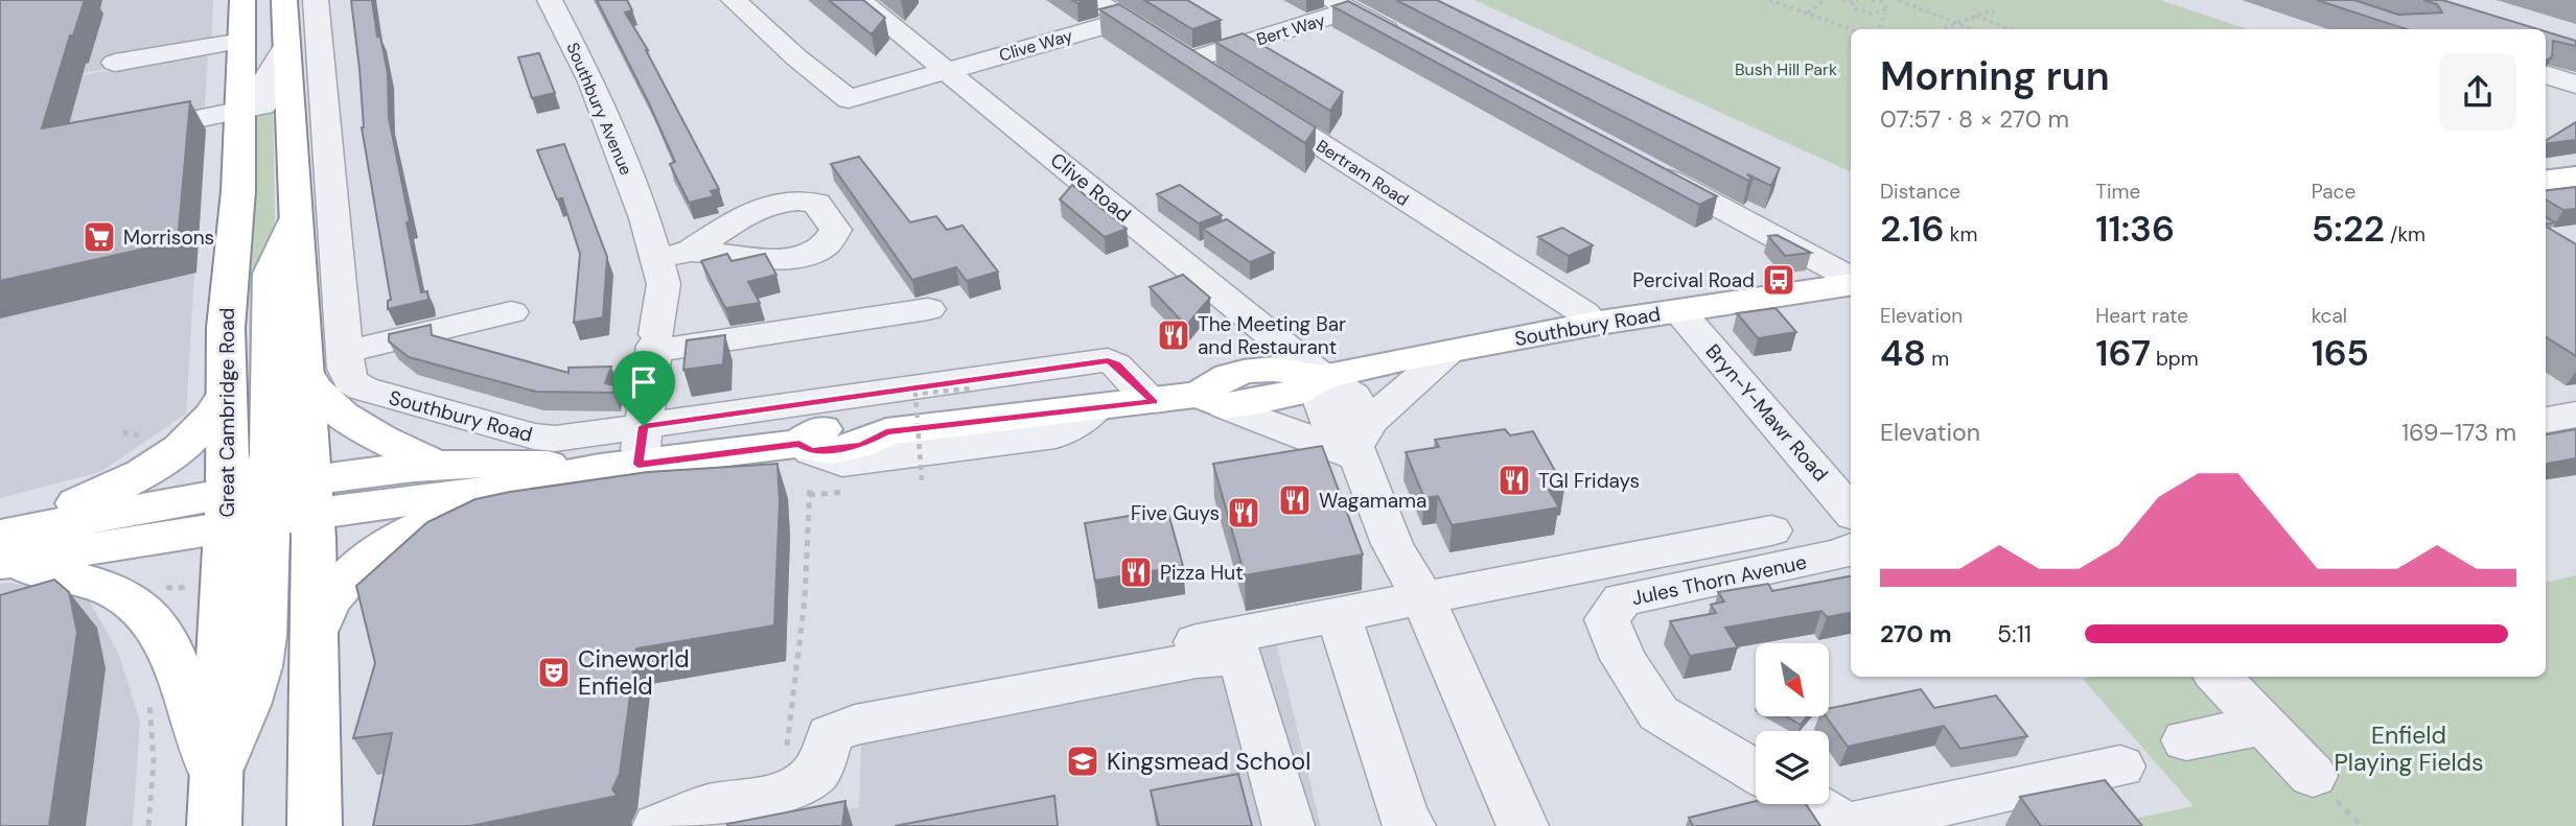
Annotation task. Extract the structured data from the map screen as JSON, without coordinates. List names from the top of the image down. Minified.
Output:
{"streets":{"main road":["Southbury Road","Great Cambridge Road"],"street":["Bert Way","Clive Way","Southbury Avenue","Bertram Road","Clive Road","Bryn-Y-Mawr Road","Jules Thorn Avenue"]},"crossings":[["Bert Way","Bertram Road"],["Clive Way","Bertram Road"],["Clive Way","Clive Road"],["Bertram Road","Southbury Road"],["Clive Road","Southbury Road"],["Southbury Road","Great Cambridge Road"],["Southbury Road","Bryn-Y-Mawr Road"]],"parks":["Bush Hill Park","Enfield Playing Fields"],"places":{"supermarket":["Morrisons"],"bus stop":["Percival Road"],"restaurant":["The Meeting Bar and Restaurant","TGI Fridays","Wagamama","Five Guys","Pizza Hut"],"theatre":["Cineworld Enfield"],"school or university":["Kingsmead School"]},"north":"bottom right","page":{"heading":["Morning run","07:57 · 8 × 270 m"],"stats":[["Distance","2.16 km"],["Time","11:36"],["Pace","5:22 /km"],["Elevation","48 m"],["Heart rate","167 bpm"],["kcal","165"]],"chart":["Elevation","169–173 m"],"list":[{"name":"270 m","note":"5:11"}]}}
